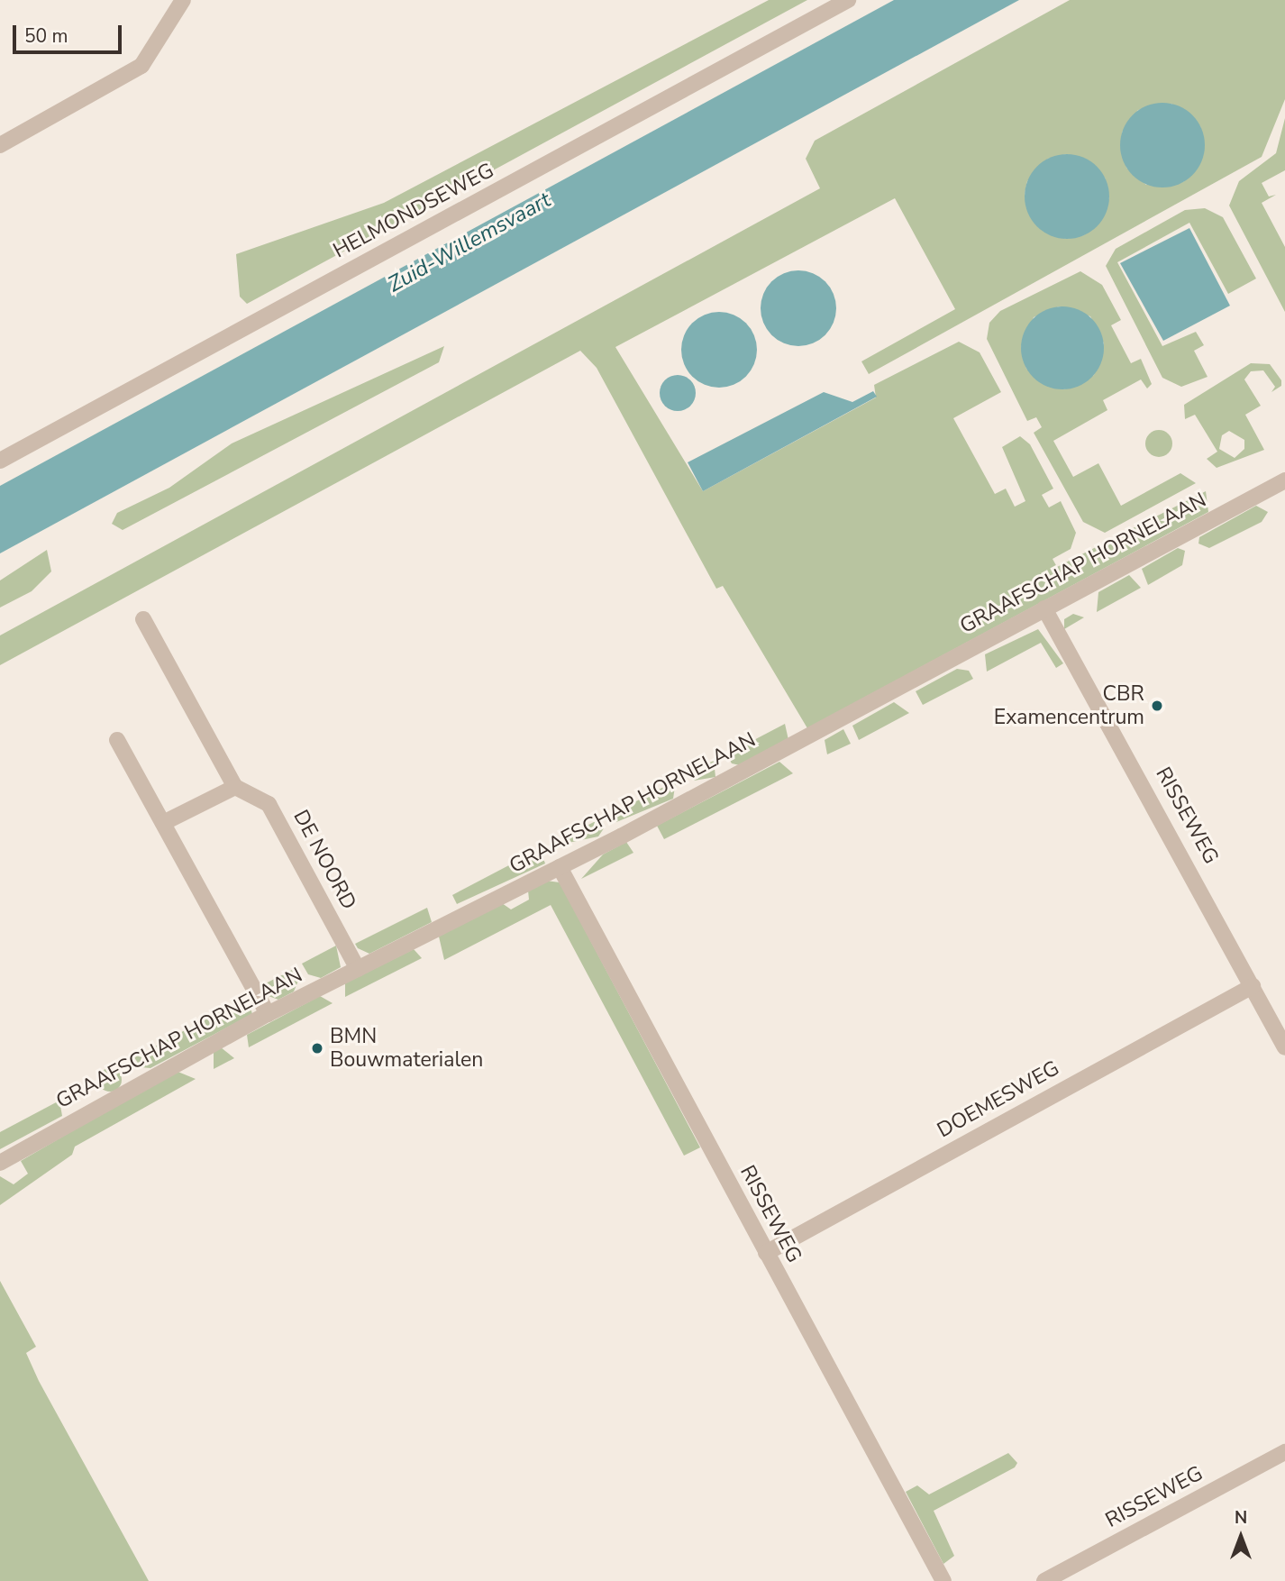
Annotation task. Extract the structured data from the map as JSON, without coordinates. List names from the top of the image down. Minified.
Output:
{"streets":{"street":["HELMONDSEWEG","GRAAFSCHAP HORNELAAN","RISSEWEG","DE NOORD","DOEMESWEG"]},"crossings":[["GRAAFSCHAP HORNELAAN","RISSEWEG"],["GRAAFSCHAP HORNELAAN","DE NOORD"],["RISSEWEG","DOEMESWEG"]],"water":["Zuid-Willemsvaart"],"places":["CBR Examencentrum","BMN Bouwmaterialen"],"scale_bar":"50 m","north":"top"}
